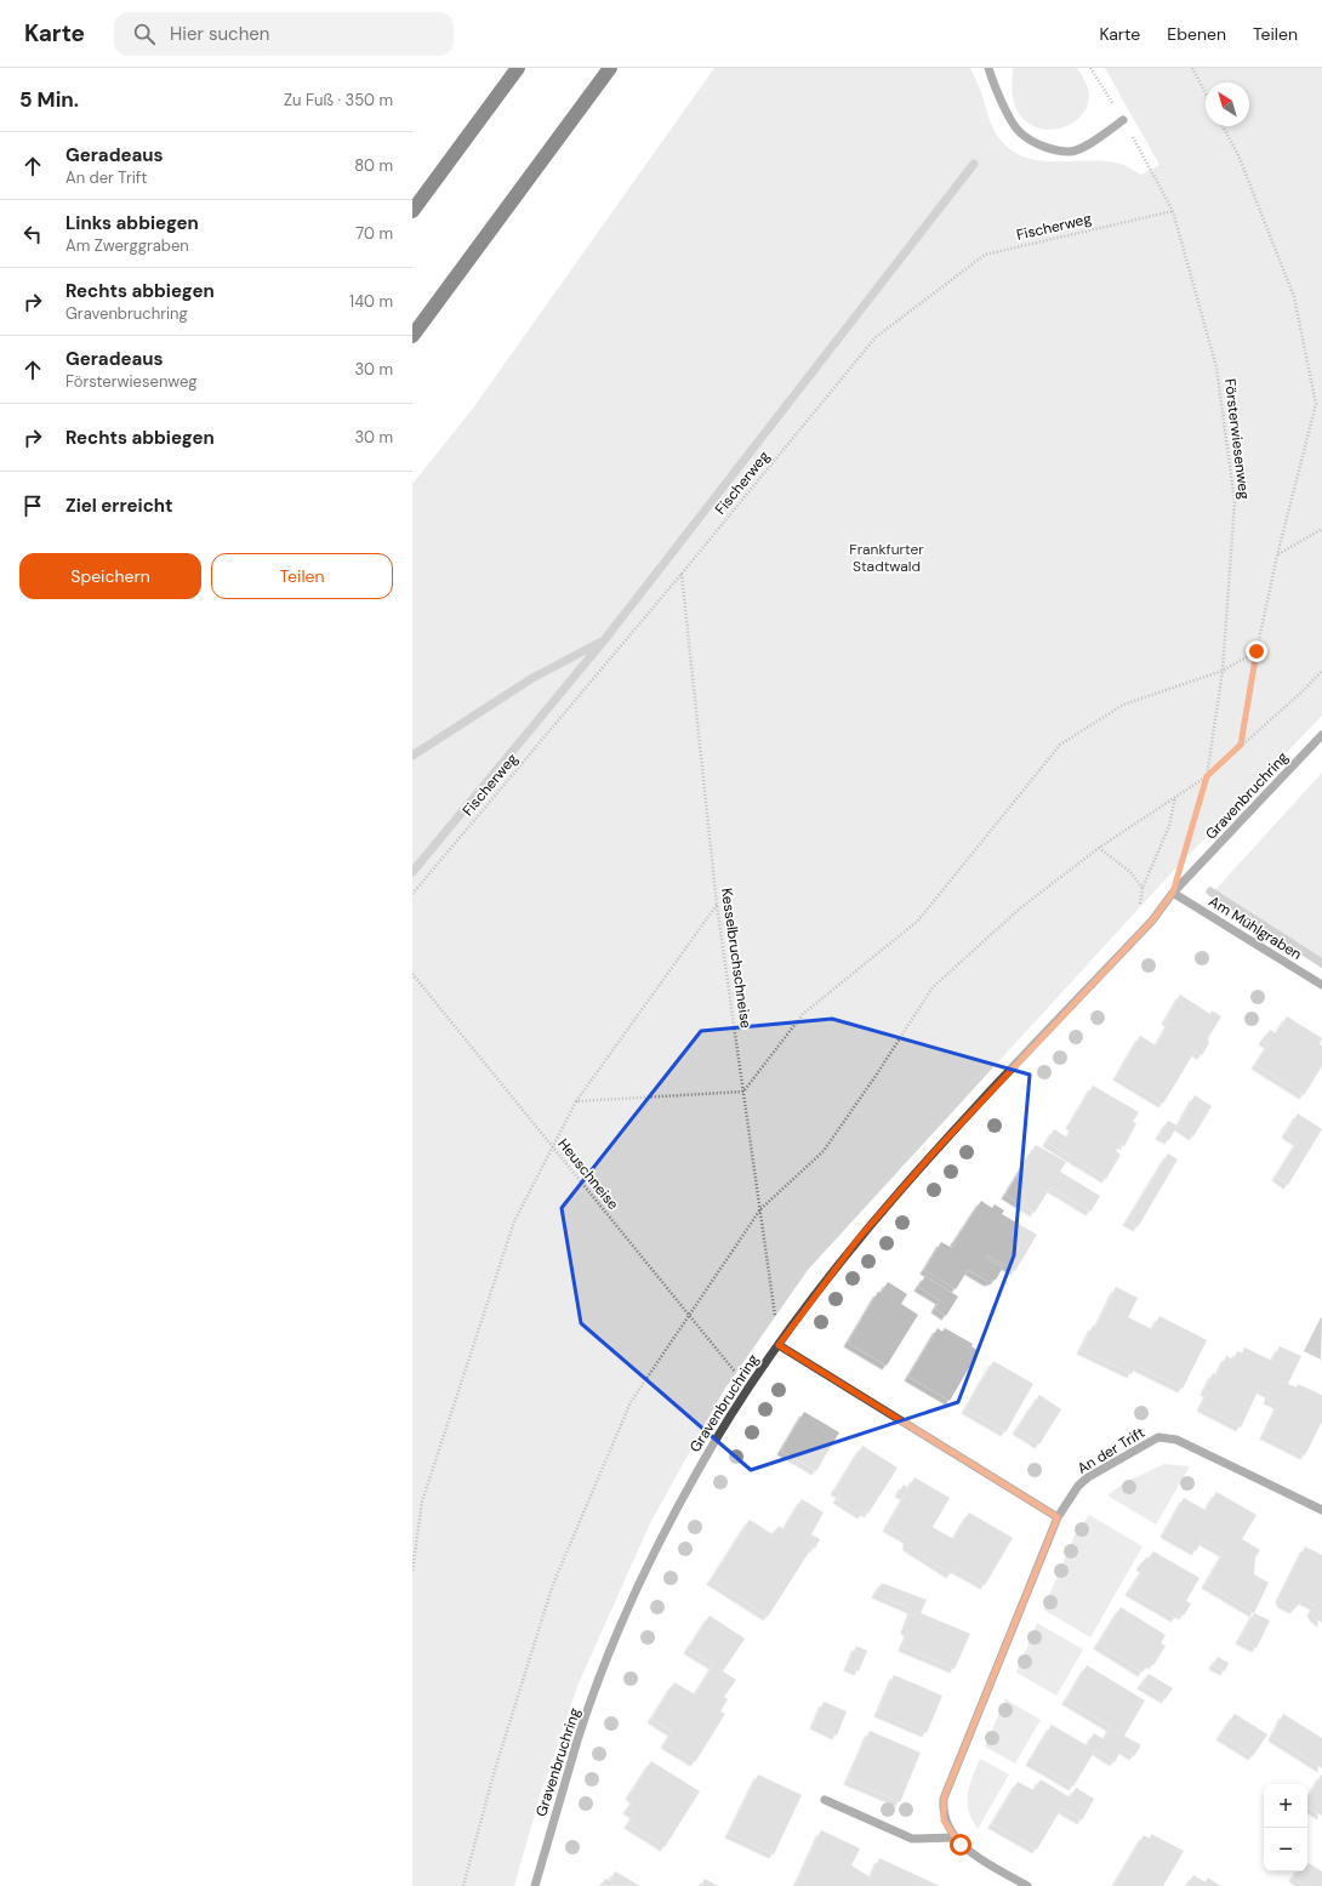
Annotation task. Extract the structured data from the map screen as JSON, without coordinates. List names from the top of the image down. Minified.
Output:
{"streets":{"street":["Gravenbruchring","Am Mühlgraben","An der Trift"],"path":["Fischerweg","Försterwiesenweg","Kesselbruchschneise","Heuschneise"]},"crossings":[["Fischerweg","Försterwiesenweg"],["Fischerweg","Kesselbruchschneise"],["Gravenbruchring","Am Mühlgraben"],["Gravenbruchring","Kesselbruchschneise"],["Gravenbruchring","Heuschneise"]],"parks":["Frankfurter Stadtwald"],"north":"top left","page":{"header":"Karte","search":"Hier suchen","nav":["Karte","Ebenen","Teilen"],"heading":["5 Min.","Zu Fuß · 350 m"],"list":[["Geradeaus","An der Trift","80 m"],["Links abbiegen","Am Zwerggraben","70 m"],["Rechts abbiegen","Gravenbruchring","140 m"],["Geradeaus","Försterwiesenweg","30 m"],["Rechts abbiegen","30 m"],"Ziel erreicht"],"buttons":["Speichern","Teilen"],"map_buttons":["+","−"]}}
